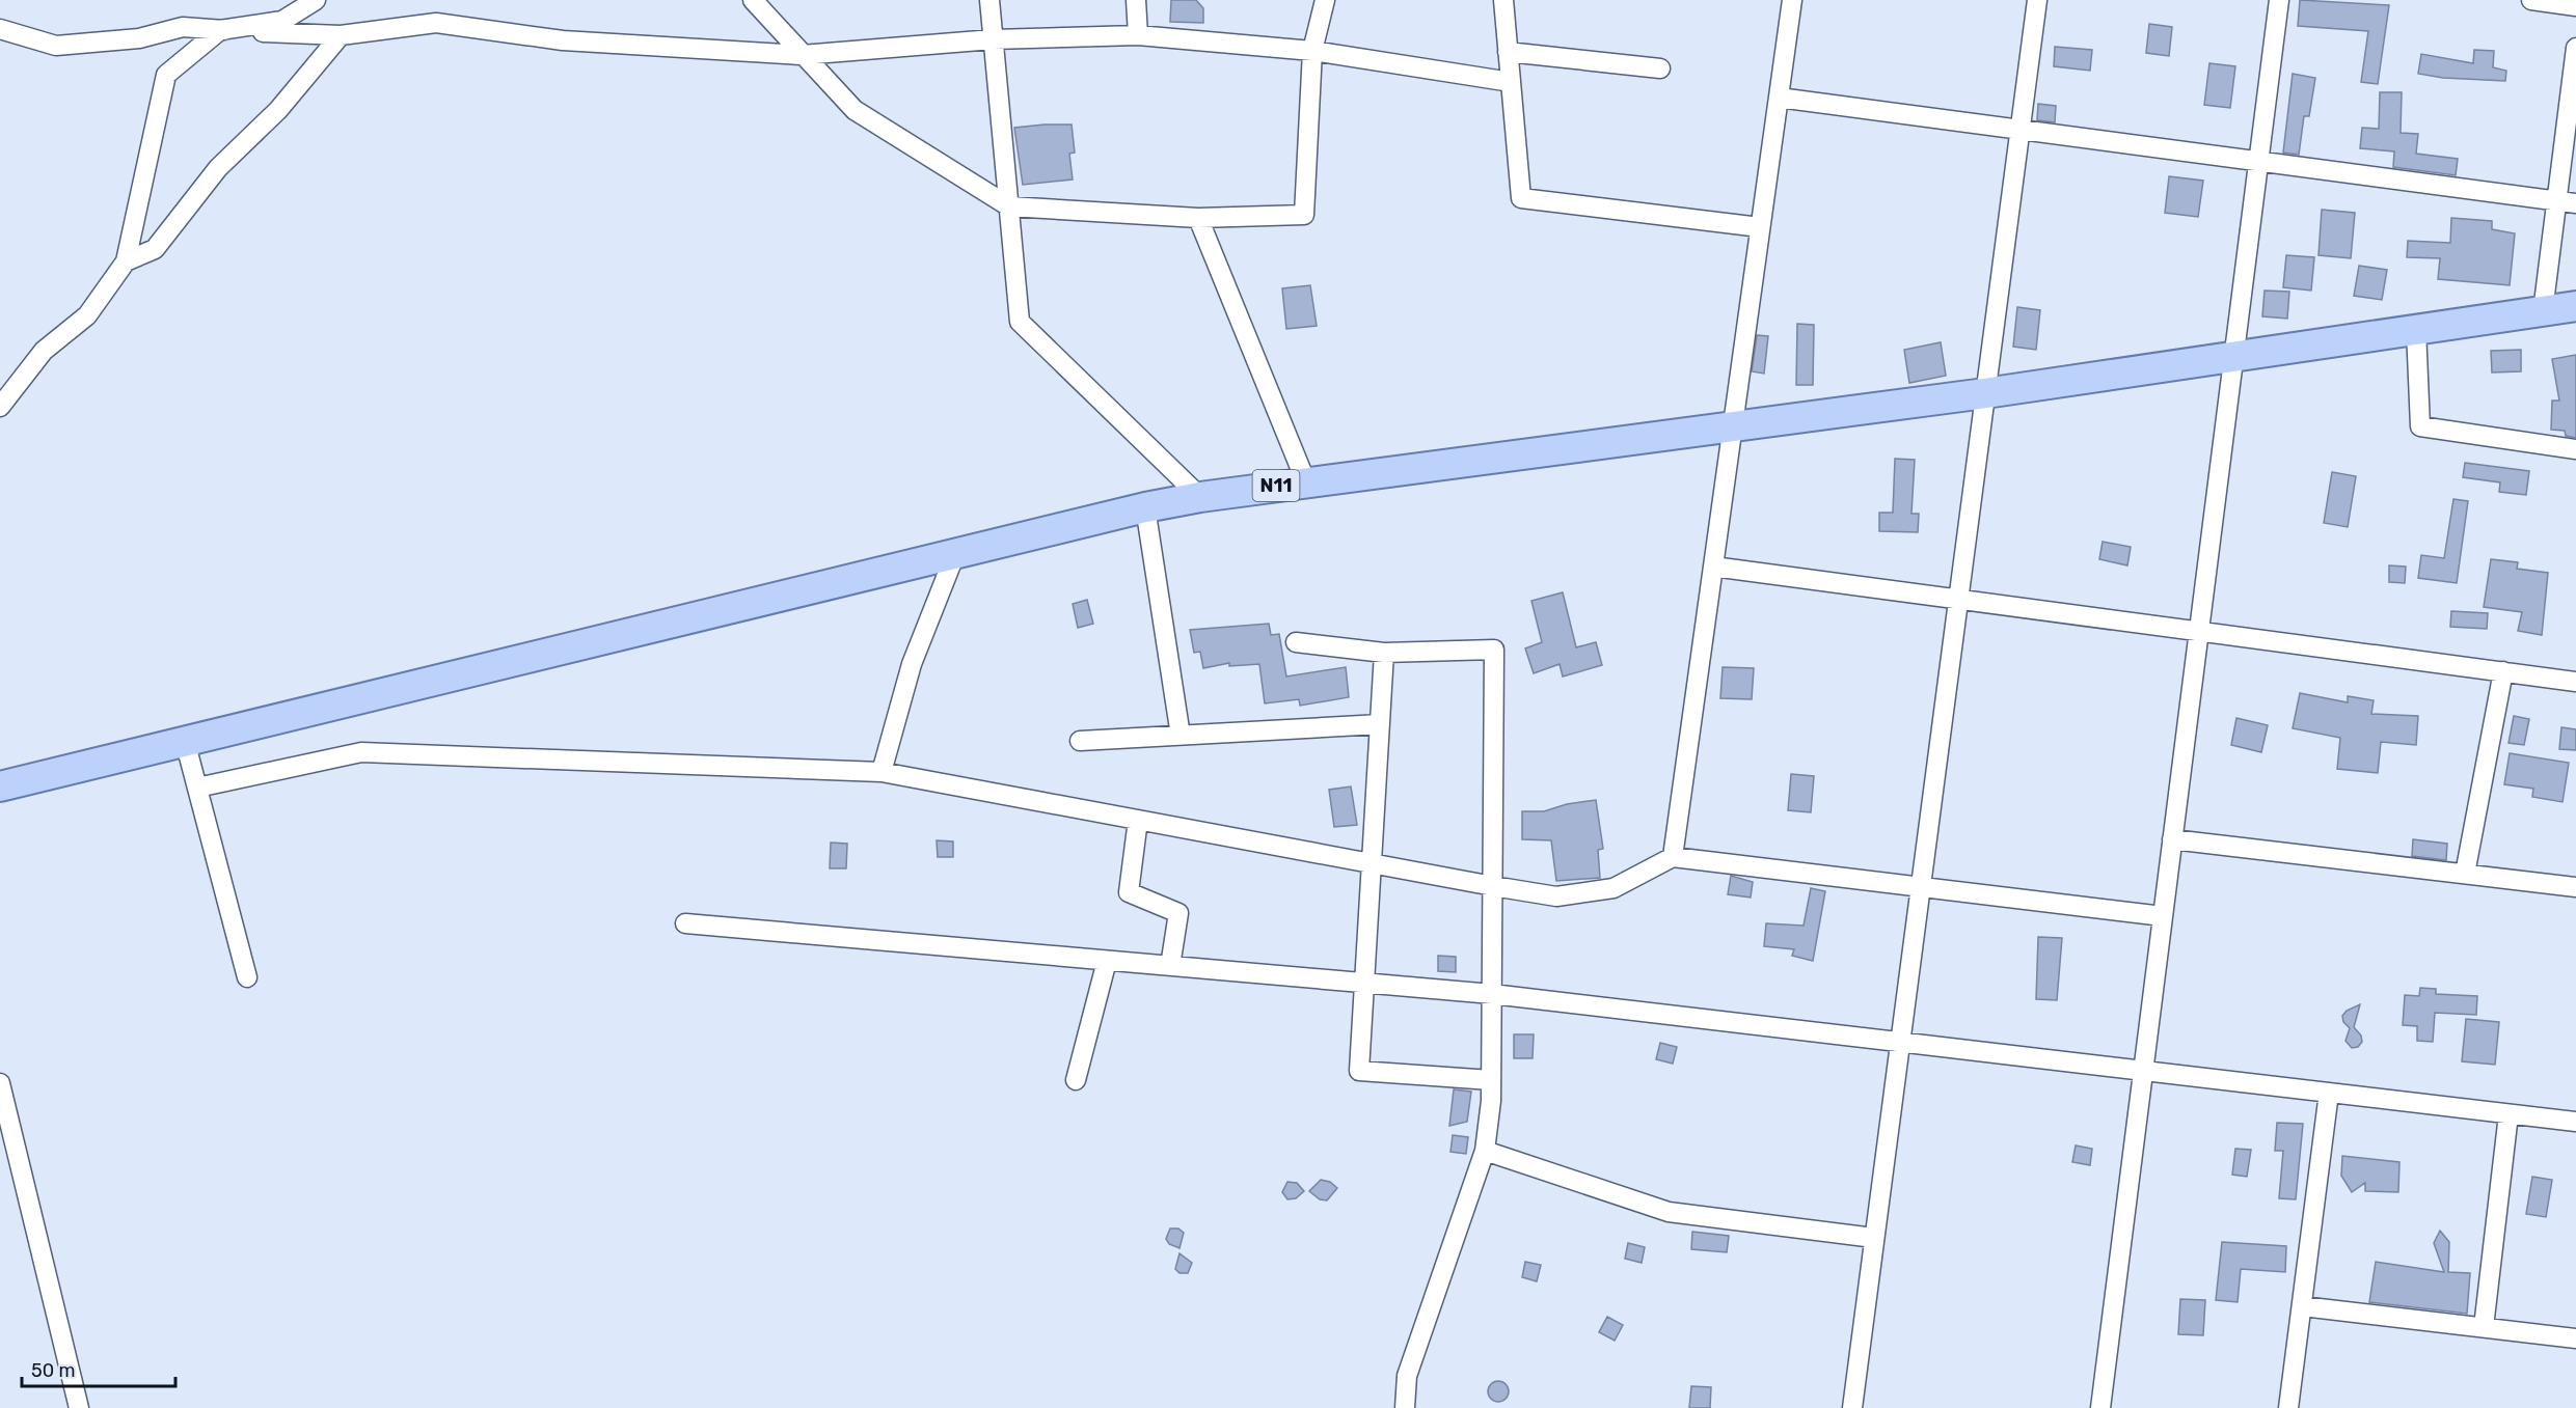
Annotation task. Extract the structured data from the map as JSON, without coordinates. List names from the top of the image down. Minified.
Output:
{"streets":{"main road":["N11"]},"scale_bar":"50 m"}
